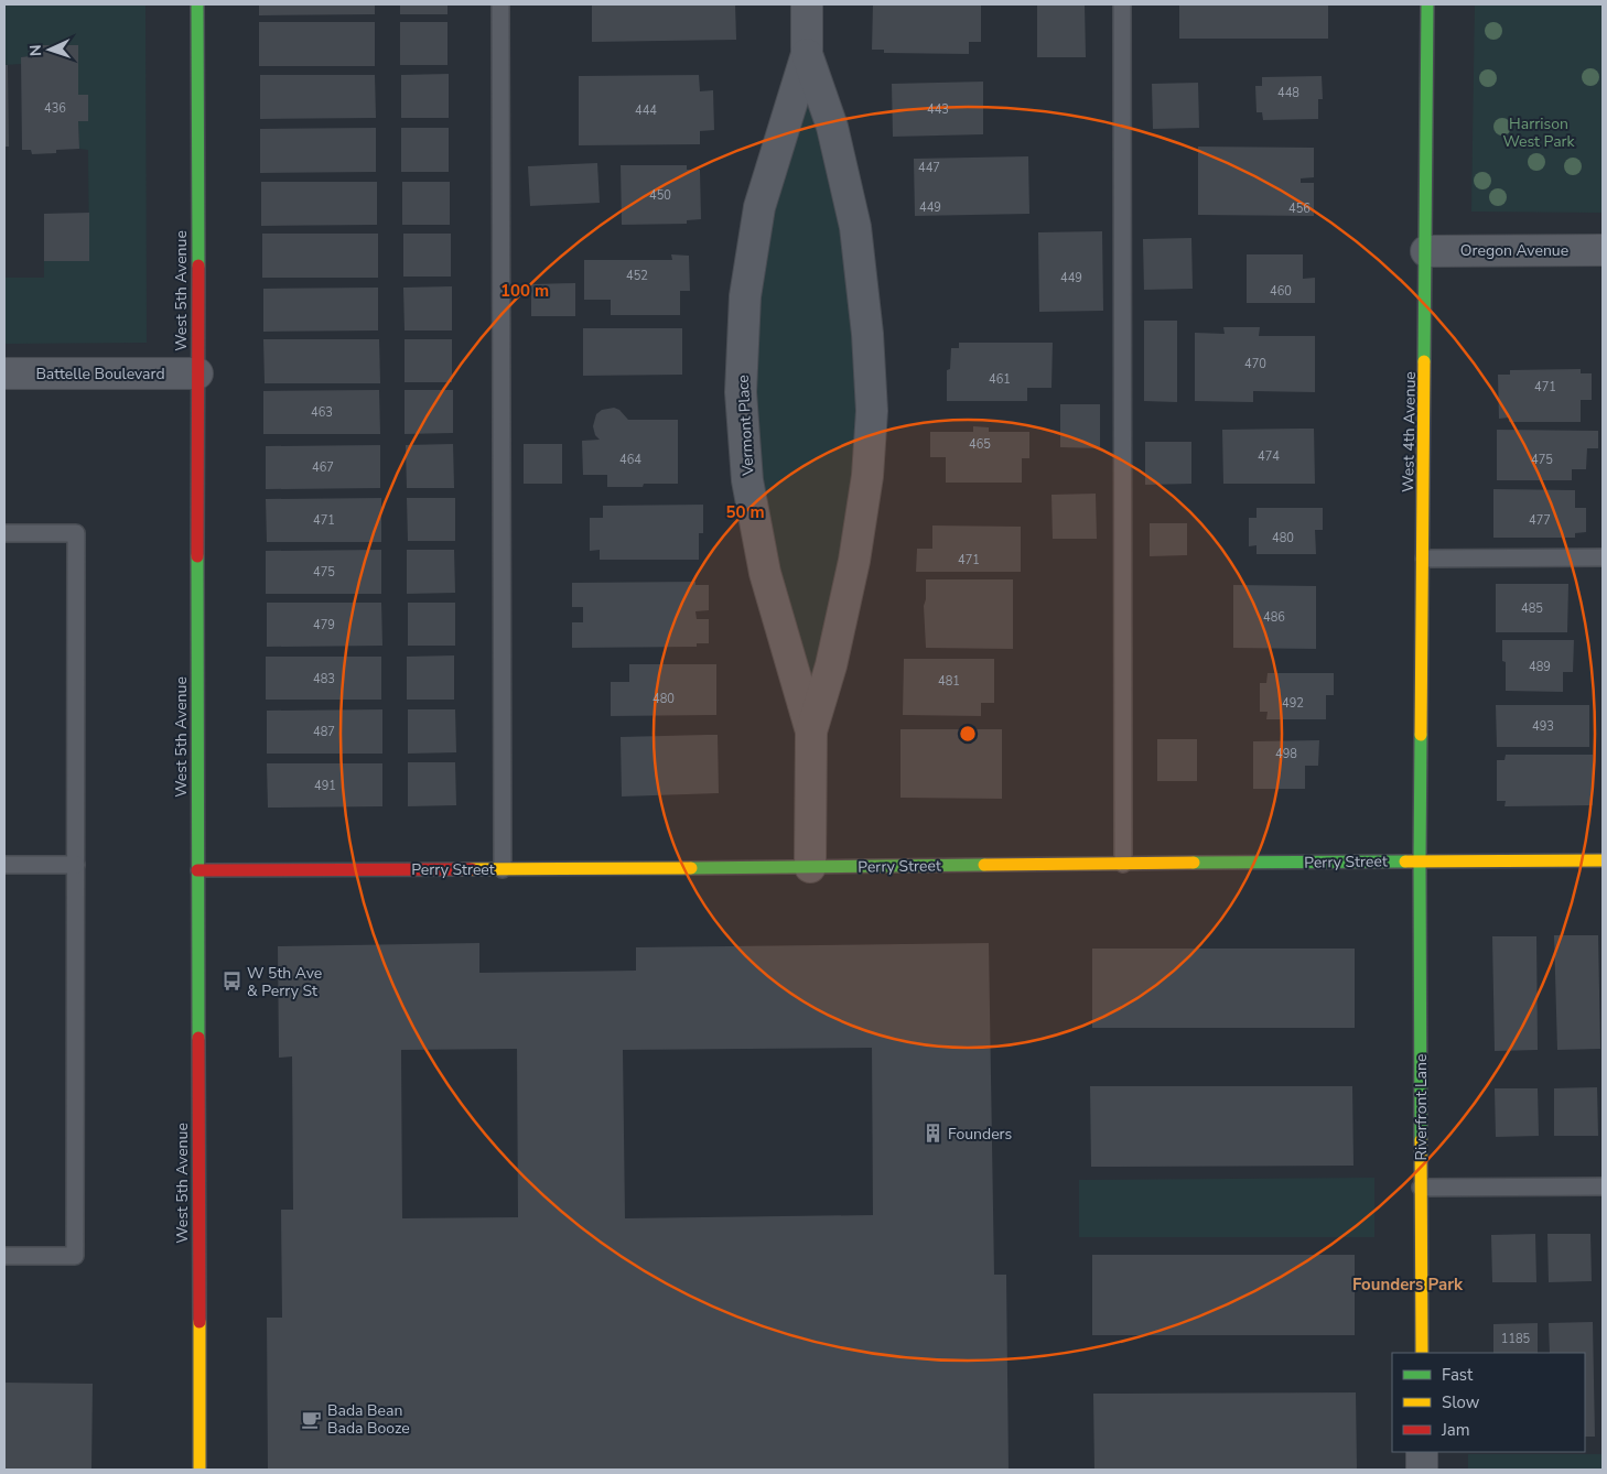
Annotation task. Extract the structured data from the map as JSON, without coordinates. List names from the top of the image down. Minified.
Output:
{"streets":{"street":["Oregon Avenue","West 5th Avenue","Battelle Boulevard","Vermont Place","West 4th Avenue","Perry Street","Riverfront Lane"]},"crossings":[["Oregon Avenue","West 4th Avenue"],["West 5th Avenue","Battelle Boulevard"],["West 5th Avenue","Perry Street"],["Vermont Place","Perry Street"],["West 4th Avenue","Perry Street"],["West 4th Avenue","Riverfront Lane"],["Perry Street","Riverfront Lane"]],"districts":["Founders Park"],"parks":["Harrison West Park"],"places":{"bus stop":["W 5th Ave & Perry St"],"building":["Founders"],"cafe":["Bada Bean Bada Booze"]},"house_numbers":["448","436","443","444","447","450","449","456","452","449","460","470","461","471","463","465","474","464","475","467","471","477","480","471","475","485","486","479","489","483","481","480","492","493","487","498","491","1185"],"legend":["Fast","Slow","Jam"],"north":"left","rings":["100 m","50 m"]}
